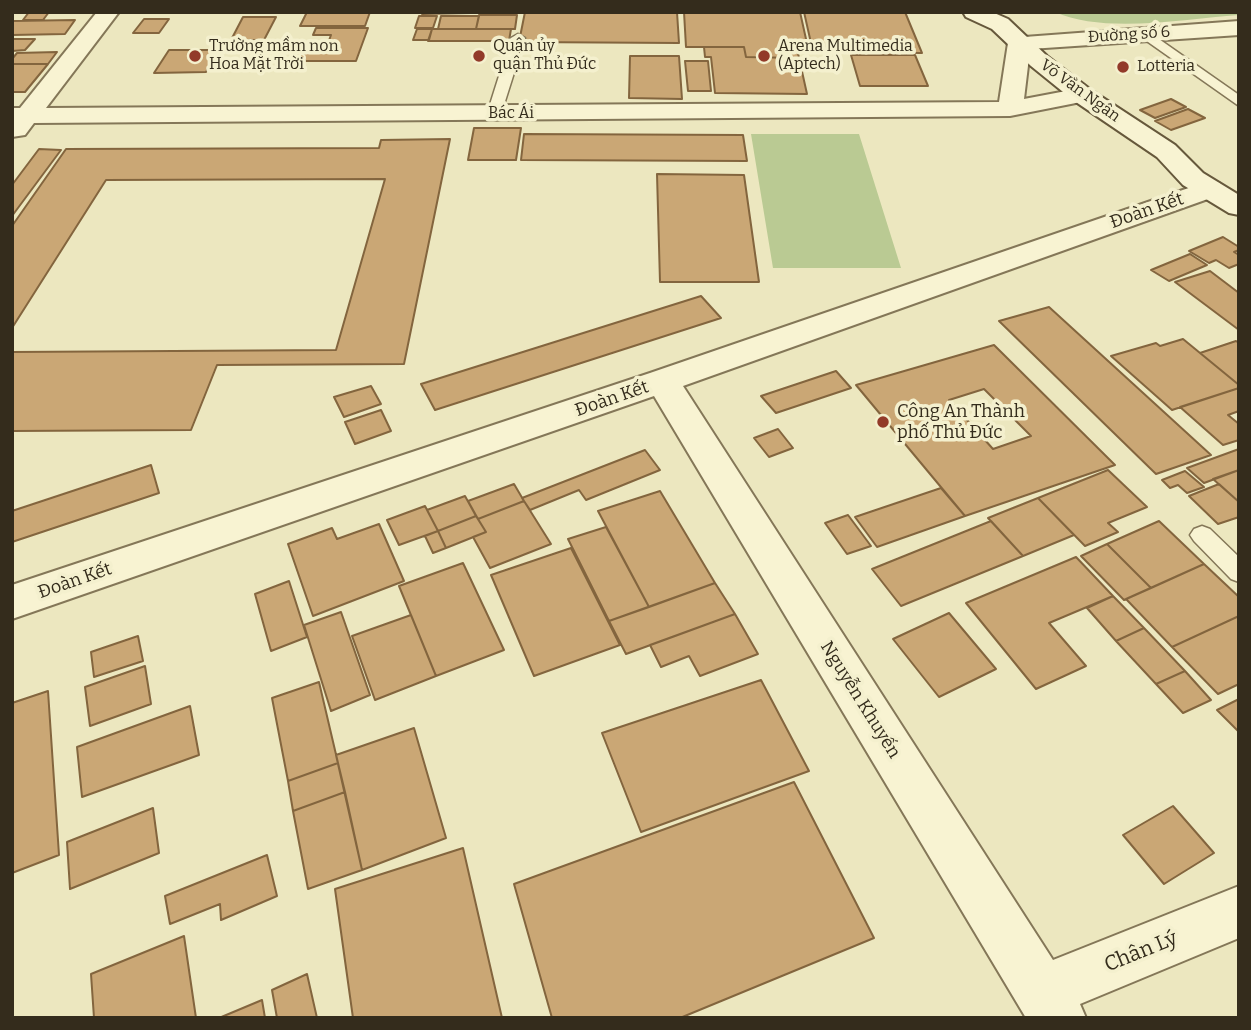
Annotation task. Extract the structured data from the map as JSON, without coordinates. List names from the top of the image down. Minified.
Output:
{"streets":{"street":["Đường số 6","Võ Văn Ngân","Bác Ái","Đoàn Kết","Nguyễn Khuyến","Chân Lý"]},"crossings":[["Đường số 6","Võ Văn Ngân"],["Võ Văn Ngân","Bác Ái"],["Võ Văn Ngân","Đoàn Kết"],["Đoàn Kết","Nguyễn Khuyến"],["Nguyễn Khuyến","Chân Lý"]],"places":["Trường mầm non Hoa Mặt Trời","Quận ủy quận Thủ Đức","Arena Multimedia (Aptech)","Lotteria","Công An Thành phố Thủ Đức"]}
